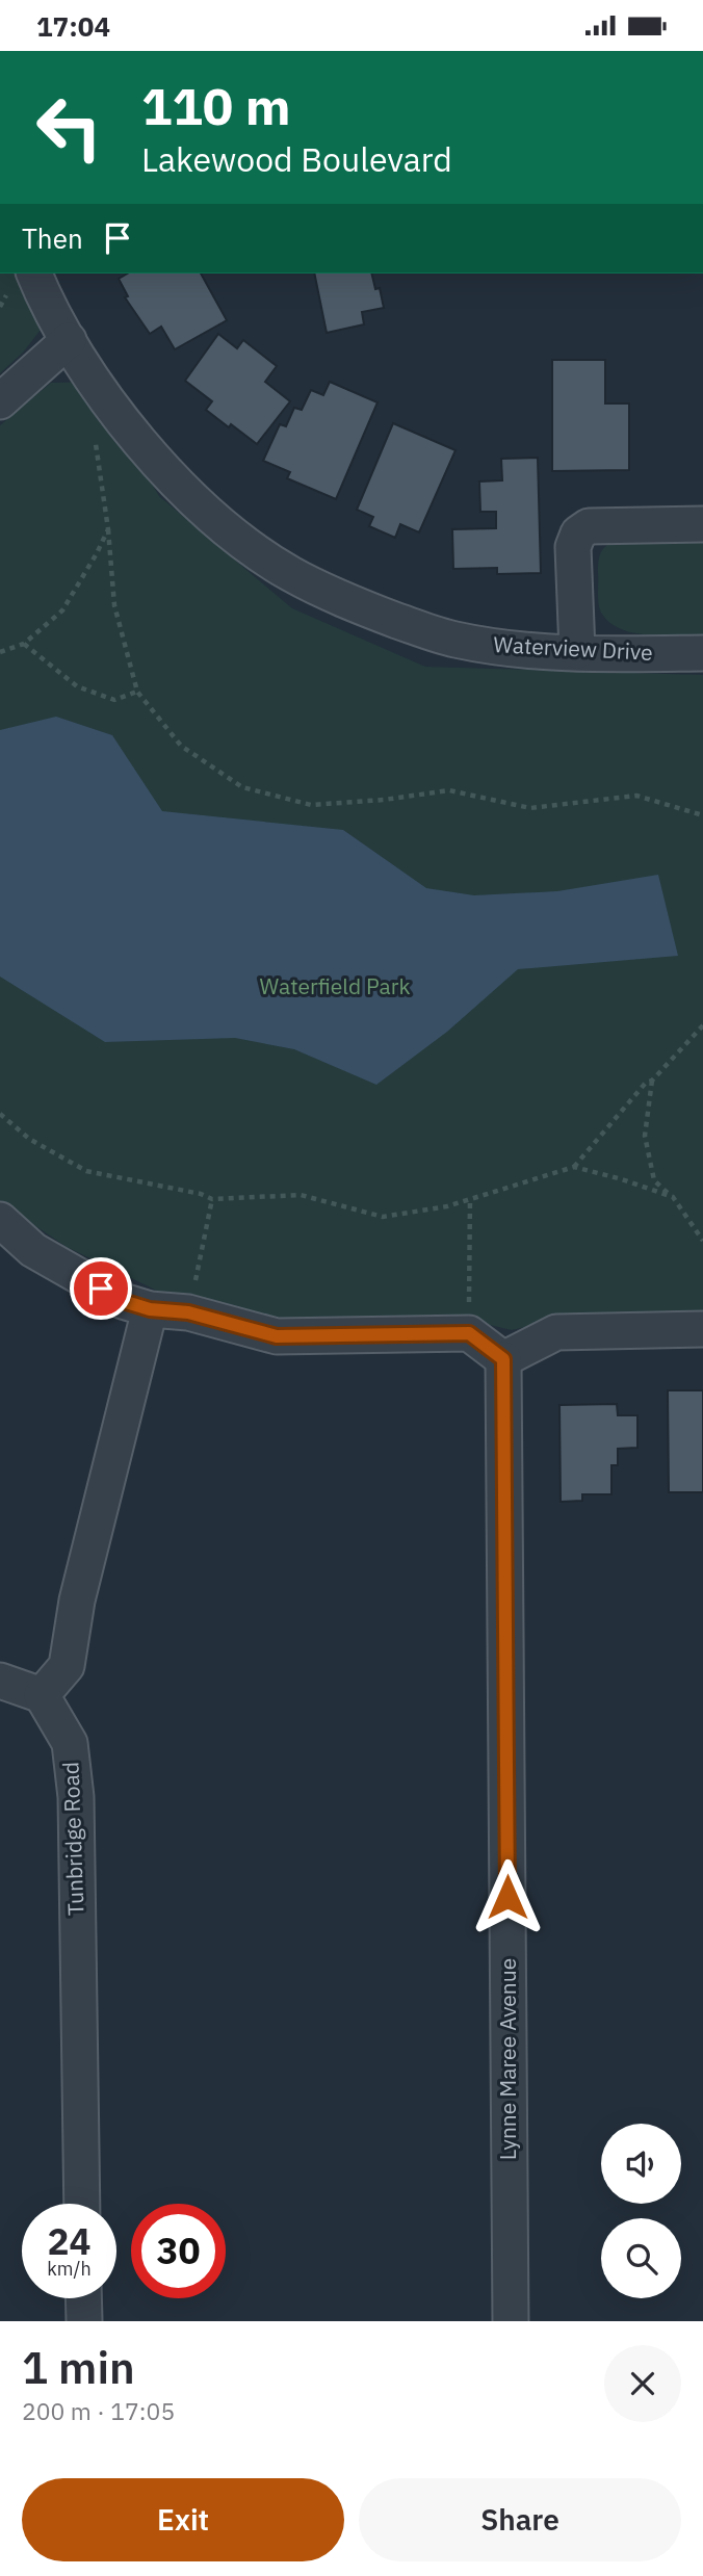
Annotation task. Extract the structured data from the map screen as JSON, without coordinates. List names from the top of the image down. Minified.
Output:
{"streets":{"street":["Waterview Drive","Tunbridge Road","Lynne Maree Avenue"]},"parks":["Waterfield Park"],"page":{"status":"17:04","turn":["110 m","Lakewood Boulevard"],"then":"Then","speed":"24 km/h","limit":"30","heading":["1 min","200 m · 17:05"],"buttons":["Exit","Share"]}}
